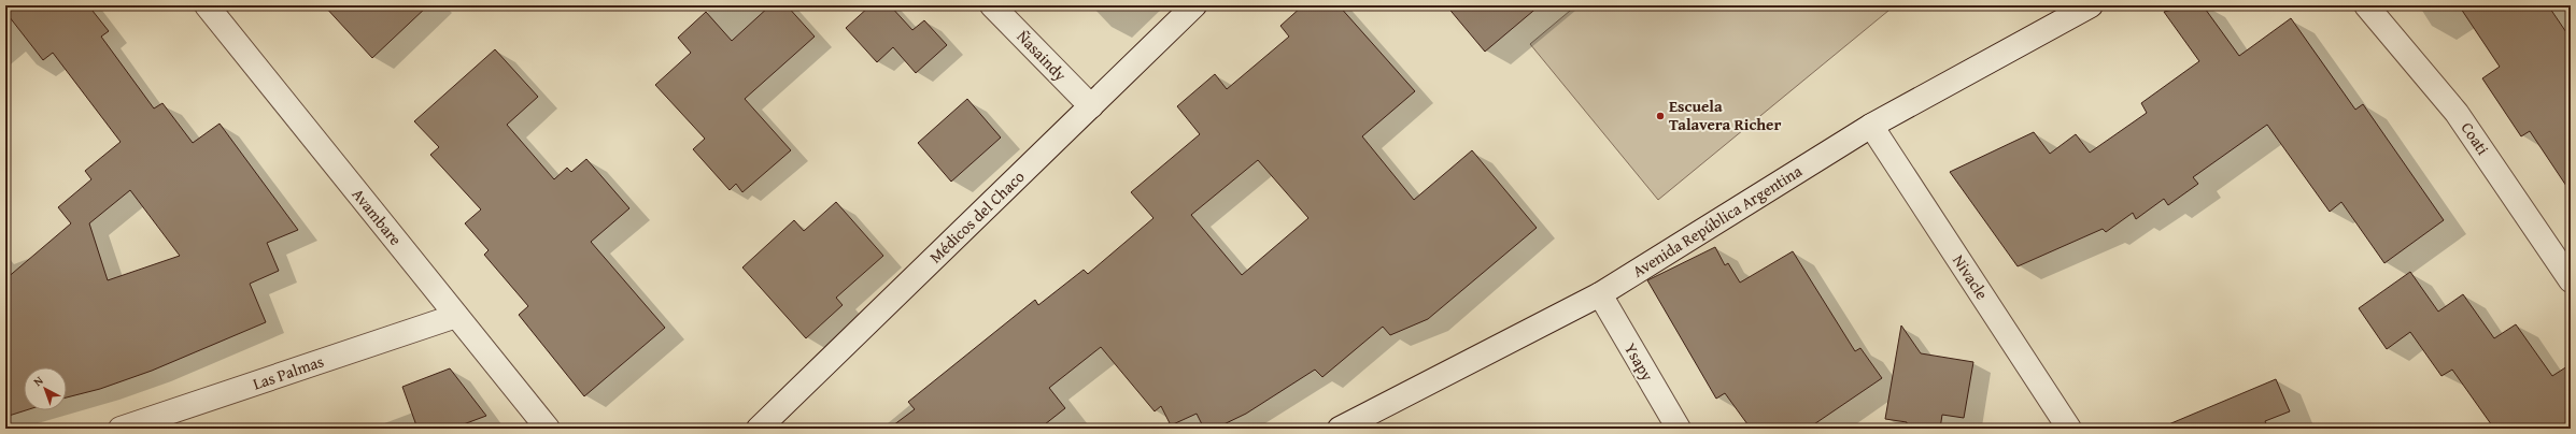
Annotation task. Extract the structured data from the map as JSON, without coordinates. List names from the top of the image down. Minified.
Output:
{"streets":{"street":["Ñasaindy","Coati","Avambare","Médicos del Chaco","Avenida República Argentina","Nivacle","Ysapy","Las Palmas"]},"crossings":[["Ñasaindy","Médicos del Chaco"],["Avambare","Las Palmas"],["Avenida República Argentina","Nivacle"],["Avenida República Argentina","Ysapy"]],"places":["Escuela Talavera Richer"],"north":"top left"}
